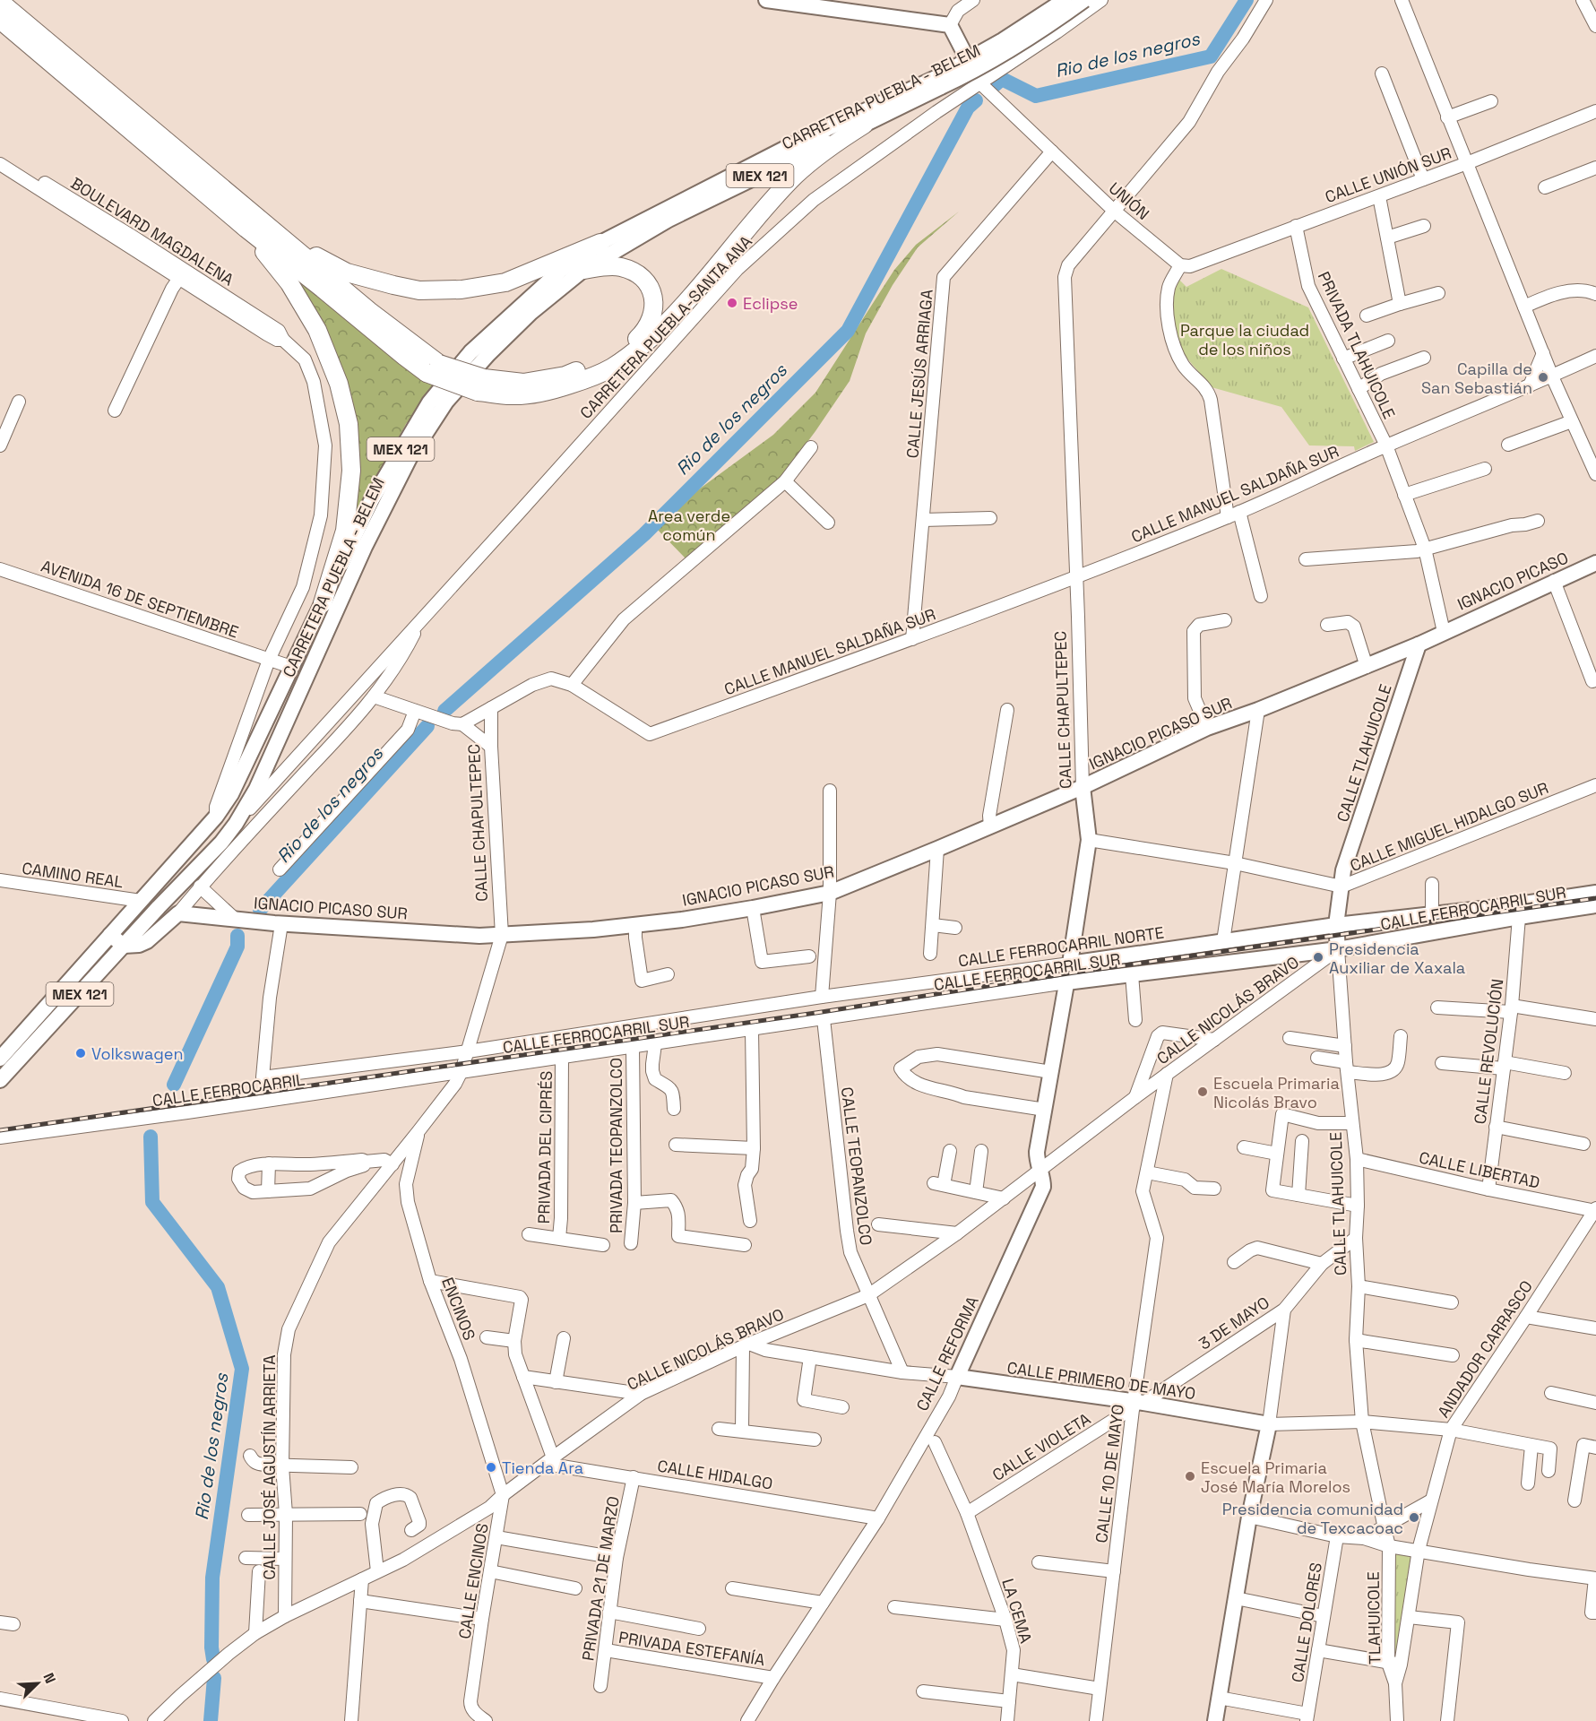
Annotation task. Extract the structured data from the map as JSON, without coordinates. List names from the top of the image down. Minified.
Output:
{"streets":{"main road":["CARRETERA PUEBLA - BELEM","MEX 121","IGNACIO PICASO","CALLE CHAPULTEPEC","IGNACIO PICASO SUR","CALLE TLAHUICOLE","CALLE FERROCARRIL SUR","CALLE FERROCARRIL NORTE","CALLE REFORMA","CALLE PRIMERO DE MAYO"],"street":["CALLE UNIÓN SUR","UNIÓN","BOULEVARD MAGDALENA","CARRETERA PUEBLA-SANTA ANA","PRIVADA TLAHUICOLE","CALLE JESÚS ARRIAGA","CALLE MANUEL SALDAÑA SUR","AVENIDA 16 DE SEPTIEMBRE","CALLE MIGUEL HIDALGO SUR","CAMINO REAL","CALLE NICOLÁS BRAVO","CALLE REVOLUCIÓN","CALLE FERROCARRIL","PRIVADA TEOPANZOLCO","PRIVADA DEL CIPRÉS","CALLE TEOPANZOLCO","CALLE LIBERTAD","ENCINOS","3 DE MAYO","ANDADOR CARRASCO","CALLE VIOLETA","CALLE JOSÉ AGUSTÍN ARRIETA","CALLE 10 DE MAYO","CALLE HIDALGO","PRIVADA 21 DE MARZO","CALLE ENCINOS","LA CEMA","TLAHUICOLE","CALLE DOLORES","PRIVADA ESTEFANÍA"]},"crossings":[["CARRETERA PUEBLA - BELEM","CARRETERA PUEBLA-SANTA ANA"],["CARRETERA PUEBLA - BELEM","AVENIDA 16 DE SEPTIEMBRE"],["CARRETERA PUEBLA - BELEM","CAMINO REAL"],["CALLE UNIÓN SUR","UNIÓN"],["CALLE UNIÓN SUR","PRIVADA TLAHUICOLE"],["UNIÓN","CARRETERA PUEBLA-SANTA ANA"],["UNIÓN","CALLE JESÚS ARRIAGA"],["UNIÓN","CALLE CHAPULTEPEC"],["BOULEVARD MAGDALENA","AVENIDA 16 DE SEPTIEMBRE"],["PRIVADA TLAHUICOLE","CALLE MANUEL SALDAÑA SUR"],["CALLE JESÚS ARRIAGA","CALLE MANUEL SALDAÑA SUR"],["CALLE MANUEL SALDAÑA SUR","CALLE CHAPULTEPEC"],["IGNACIO PICASO","IGNACIO PICASO SUR"],["CALLE CHAPULTEPEC","IGNACIO PICASO SUR"],["CALLE CHAPULTEPEC","CALLE MIGUEL HIDALGO SUR"],["CALLE CHAPULTEPEC","CALLE FERROCARRIL NORTE"],["CALLE CHAPULTEPEC","CALLE FERROCARRIL"],["CALLE CHAPULTEPEC","CALLE REFORMA"],["CALLE CHAPULTEPEC","CALLE JOSÉ AGUSTÍN ARRIETA"],["IGNACIO PICASO SUR","CALLE TLAHUICOLE"],["IGNACIO PICASO SUR","CALLE FERROCARRIL"],["CALLE TLAHUICOLE","CALLE MIGUEL HIDALGO SUR"],["CALLE TLAHUICOLE","CALLE FERROCARRIL SUR"],["CALLE TLAHUICOLE","CALLE FERROCARRIL NORTE"],["CALLE TLAHUICOLE","CALLE NICOLÁS BRAVO"],["CALLE TLAHUICOLE","CALLE LIBERTAD"],["CALLE TLAHUICOLE","3 DE MAYO"],["CALLE TLAHUICOLE","CALLE PRIMERO DE MAYO"],["CALLE TLAHUICOLE","TLAHUICOLE"],["CALLE FERROCARRIL SUR","CALLE NICOLÁS BRAVO"],["CALLE FERROCARRIL SUR","CALLE REVOLUCIÓN"],["CALLE FERROCARRIL SUR","CALLE FERROCARRIL"],["CALLE FERROCARRIL SUR","PRIVADA TEOPANZOLCO"],["CALLE FERROCARRIL SUR","PRIVADA DEL CIPRÉS"],["CALLE FERROCARRIL SUR","CALLE TEOPANZOLCO"],["CALLE FERROCARRIL SUR","CALLE REFORMA"],["CALLE FERROCARRIL SUR","CALLE JOSÉ AGUSTÍN ARRIETA"],["CALLE FERROCARRIL NORTE","CALLE FERROCARRIL"],["CALLE FERROCARRIL NORTE","CALLE REFORMA"],["CALLE FERROCARRIL NORTE","CALLE JOSÉ AGUSTÍN ARRIETA"],["CALLE NICOLÁS BRAVO","CALLE TEOPANZOLCO"],["CALLE NICOLÁS BRAVO","ENCINOS"],["CALLE NICOLÁS BRAVO","CALLE REFORMA"],["CALLE NICOLÁS BRAVO","CALLE PRIMERO DE MAYO"],["CALLE NICOLÁS BRAVO","CALLE JOSÉ AGUSTÍN ARRIETA"],["CALLE NICOLÁS BRAVO","CALLE 10 DE MAYO"],["CALLE NICOLÁS BRAVO","CALLE HIDALGO"],["CALLE NICOLÁS BRAVO","CALLE ENCINOS"],["CALLE REVOLUCIÓN","CALLE LIBERTAD"],["CALLE FERROCARRIL","CALLE JOSÉ AGUSTÍN ARRIETA"],["CALLE TEOPANZOLCO","CALLE PRIMERO DE MAYO"],["CALLE LIBERTAD","ANDADOR CARRASCO"],["ENCINOS","CALLE JOSÉ AGUSTÍN ARRIETA"],["ENCINOS","CALLE ENCINOS"],["3 DE MAYO","CALLE PRIMERO DE MAYO"],["3 DE MAYO","CALLE VIOLETA"],["3 DE MAYO","CALLE 10 DE MAYO"],["ANDADOR CARRASCO","CALLE PRIMERO DE MAYO"],["ANDADOR CARRASCO","TLAHUICOLE"],["CALLE REFORMA","CALLE PRIMERO DE MAYO"],["CALLE REFORMA","CALLE HIDALGO"],["CALLE REFORMA","PRIVADA ESTEFANÍA"],["CALLE PRIMERO DE MAYO","CALLE VIOLETA"],["CALLE PRIMERO DE MAYO","CALLE 10 DE MAYO"],["CALLE VIOLETA","CALLE 10 DE MAYO"],["CALLE VIOLETA","LA CEMA"],["CALLE HIDALGO","PRIVADA 21 DE MARZO"],["PRIVADA 21 DE MARZO","PRIVADA ESTEFANÍA"]],"water":["Rio de los negros"],"parks":["Parque la ciudad de los niños","Area verde común"],"places":["Eclipse","Capilla de San Sebastián","Presidencia Auxiliar de Xaxala","Volkswagen","Escuela Primaria Nicolás Bravo","Tienda Ara","Escuela Primaria José María Morelos","Presidencia comunidad de Texcacoac"],"north":"top right"}
